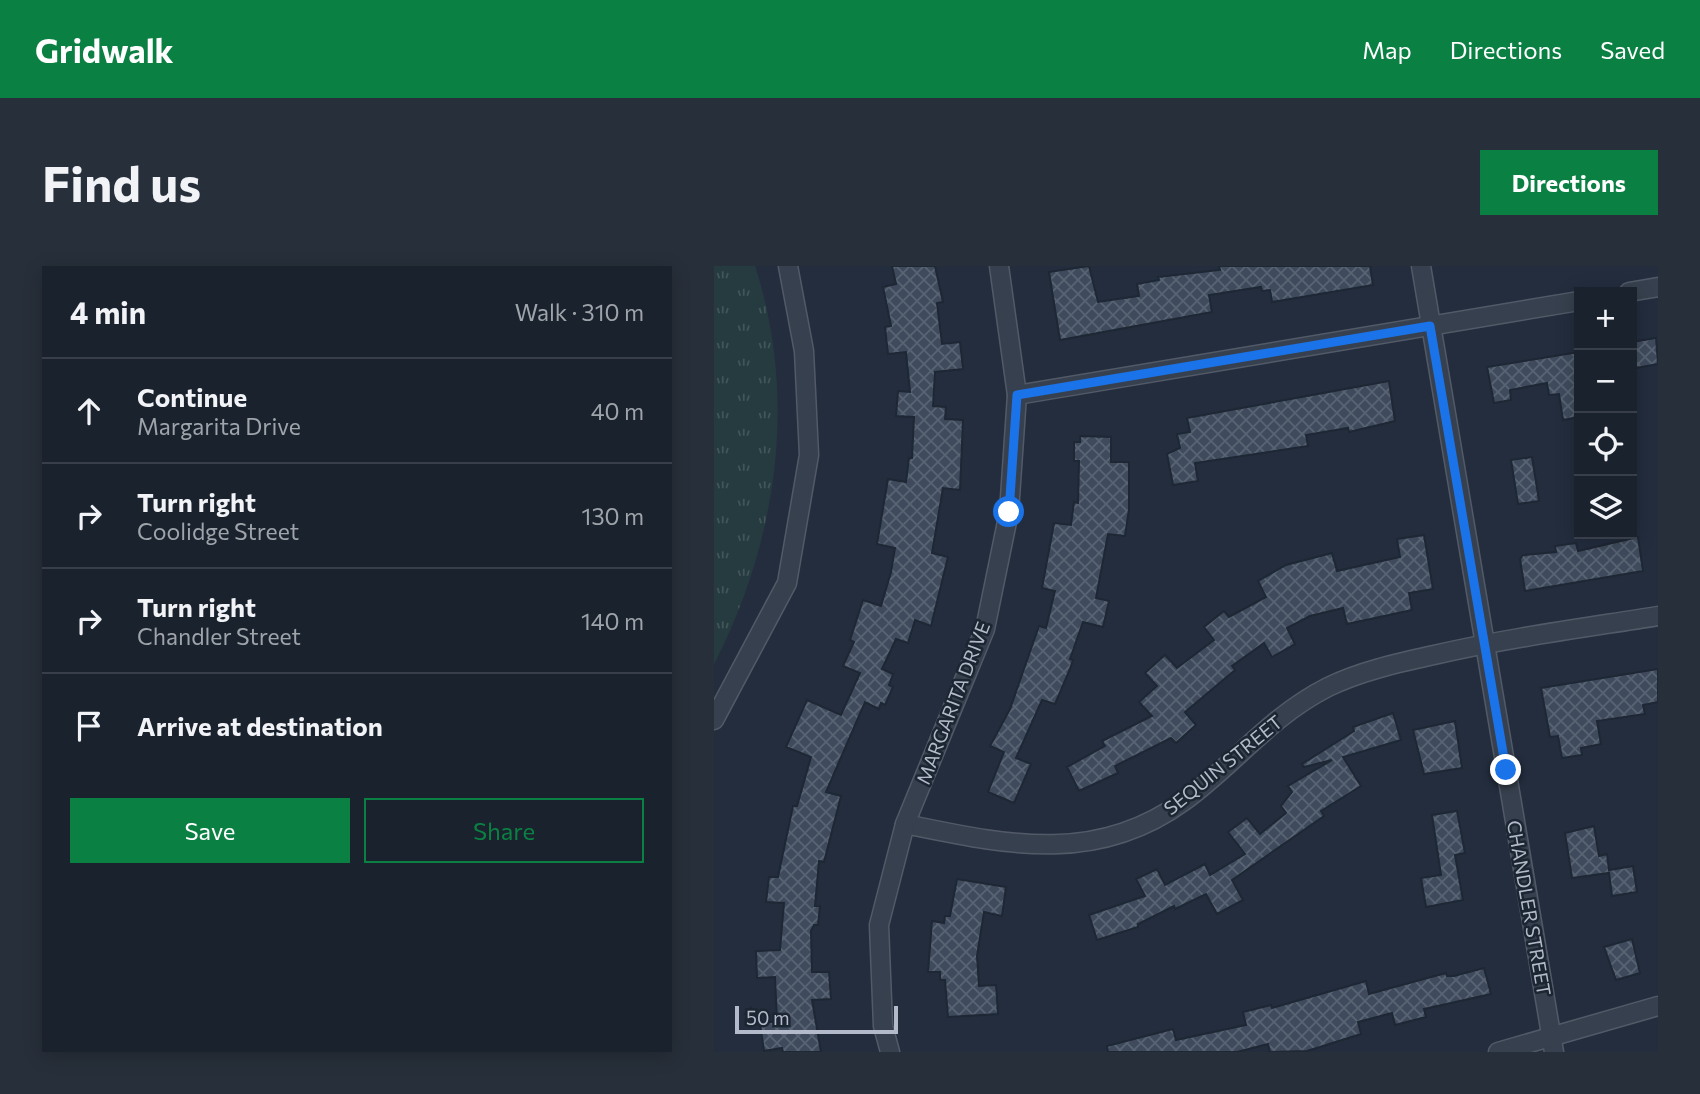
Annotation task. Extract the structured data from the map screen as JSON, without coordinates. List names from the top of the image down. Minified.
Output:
{"streets":{"street":["MARGARITA DRIVE","SEQUIN STREET","CHANDLER STREET"]},"crossings":[["MARGARITA DRIVE","SEQUIN STREET"],["SEQUIN STREET","CHANDLER STREET"]],"scale_bar":"50 m","page":{"header":"Gridwalk","nav":["Map","Directions","Saved"],"buttons":["Directions",["Save","Share"]],"title":"Find us","heading":["4 min","Walk · 310 m"],"map_buttons":["+","−"],"list":[["Continue","Margarita Drive","40 m"],["Turn right","Coolidge Street","130 m"],["Turn right","Chandler Street","140 m"],"Arrive at destination"],"scale":"50 m"}}
